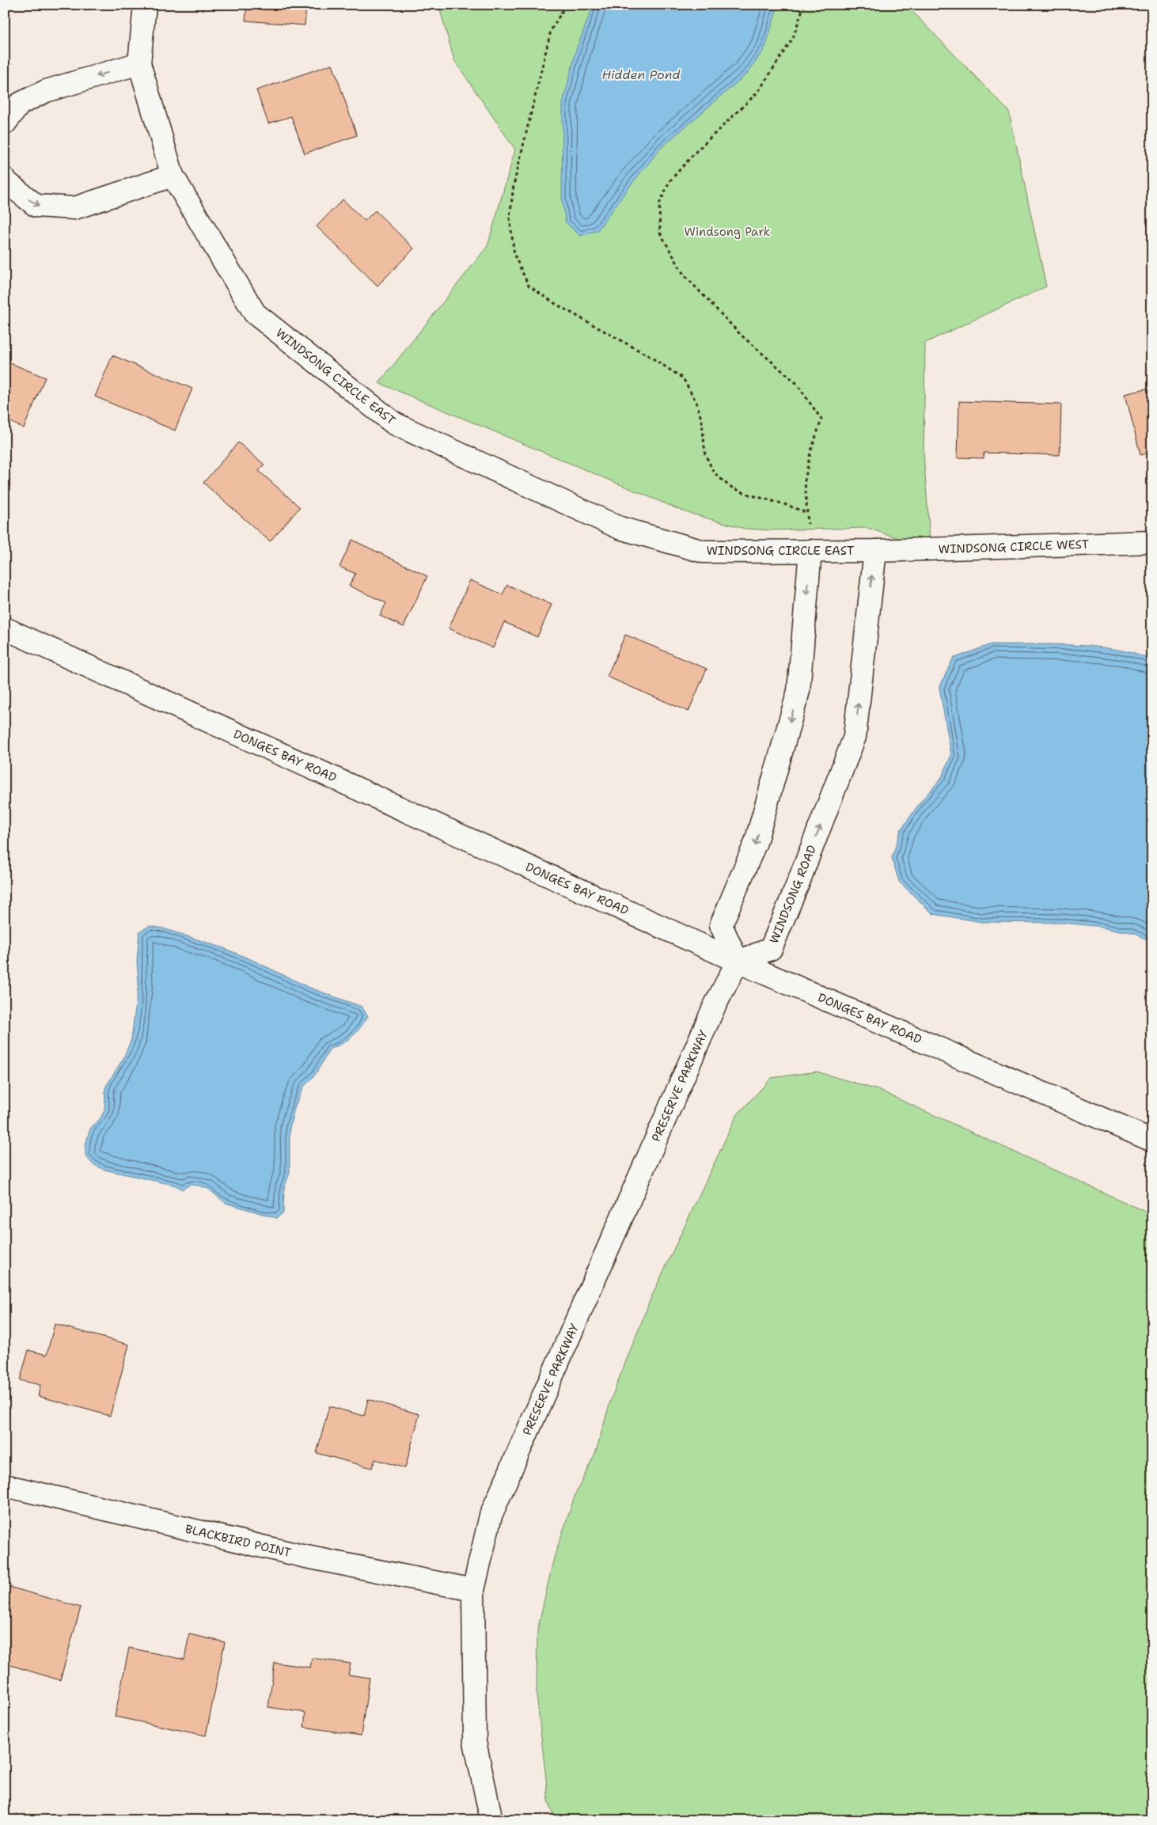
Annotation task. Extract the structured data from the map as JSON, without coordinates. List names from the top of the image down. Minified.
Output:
{"streets":{"street":["WINDSONG CIRCLE EAST","WINDSONG CIRCLE WEST","DONGES BAY ROAD","WINDSONG ROAD","PRESERVE PARKWAY","BLACKBIRD POINT"]},"crossings":[["WINDSONG CIRCLE EAST","WINDSONG CIRCLE WEST"],["WINDSONG CIRCLE EAST","WINDSONG ROAD"],["WINDSONG CIRCLE WEST","WINDSONG ROAD"],["DONGES BAY ROAD","WINDSONG ROAD"],["DONGES BAY ROAD","PRESERVE PARKWAY"],["WINDSONG ROAD","PRESERVE PARKWAY"],["PRESERVE PARKWAY","BLACKBIRD POINT"]],"water":["Hidden Pond"],"parks":["Windsong Park"]}
